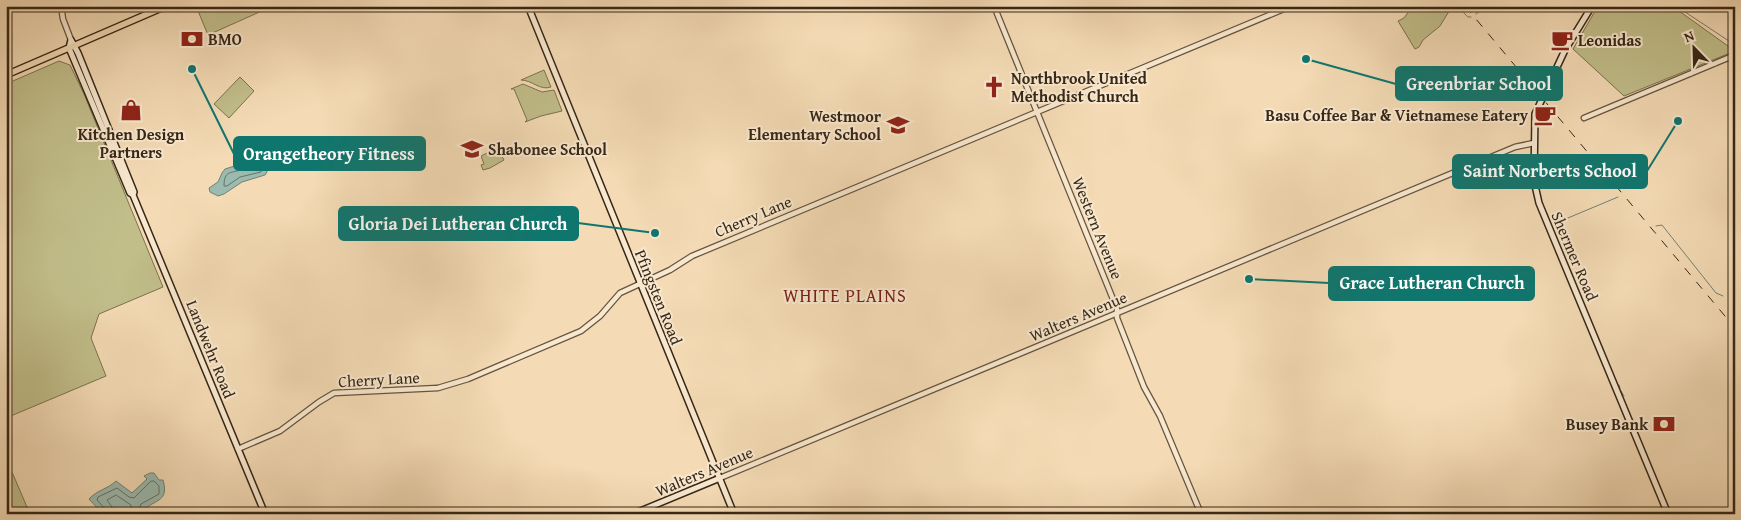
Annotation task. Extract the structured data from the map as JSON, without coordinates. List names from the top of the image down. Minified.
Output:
{"streets":{"main road":["Shermer Road","Pfingsten Road","Walters Avenue","Landwehr Road"],"street":["Cherry Lane","Western Avenue"]},"crossings":[["Cherry Lane","Western Avenue"],["Cherry Lane","Pfingsten Road"],["Cherry Lane","Landwehr Road"],["Western Avenue","Walters Avenue"],["Shermer Road","Walters Avenue"],["Pfingsten Road","Walters Avenue"]],"districts":["WHITE PLAINS"],"places":{"bank":["BMO","Busey Bank"],"cafe":["Leonidas","Basu Coffee Bar & Vietnamese Eatery"],"other":["Greenbriar School","Orangetheory Fitness","Saint Norberts School","Gloria Dei Lutheran Church","Grace Lutheran Church"],"church":["Northbrook United Methodist Church"],"shop":["Kitchen Design Partners"],"school or university":["Westmoor Elementary School","Shabonee School"]},"north":"top left"}
